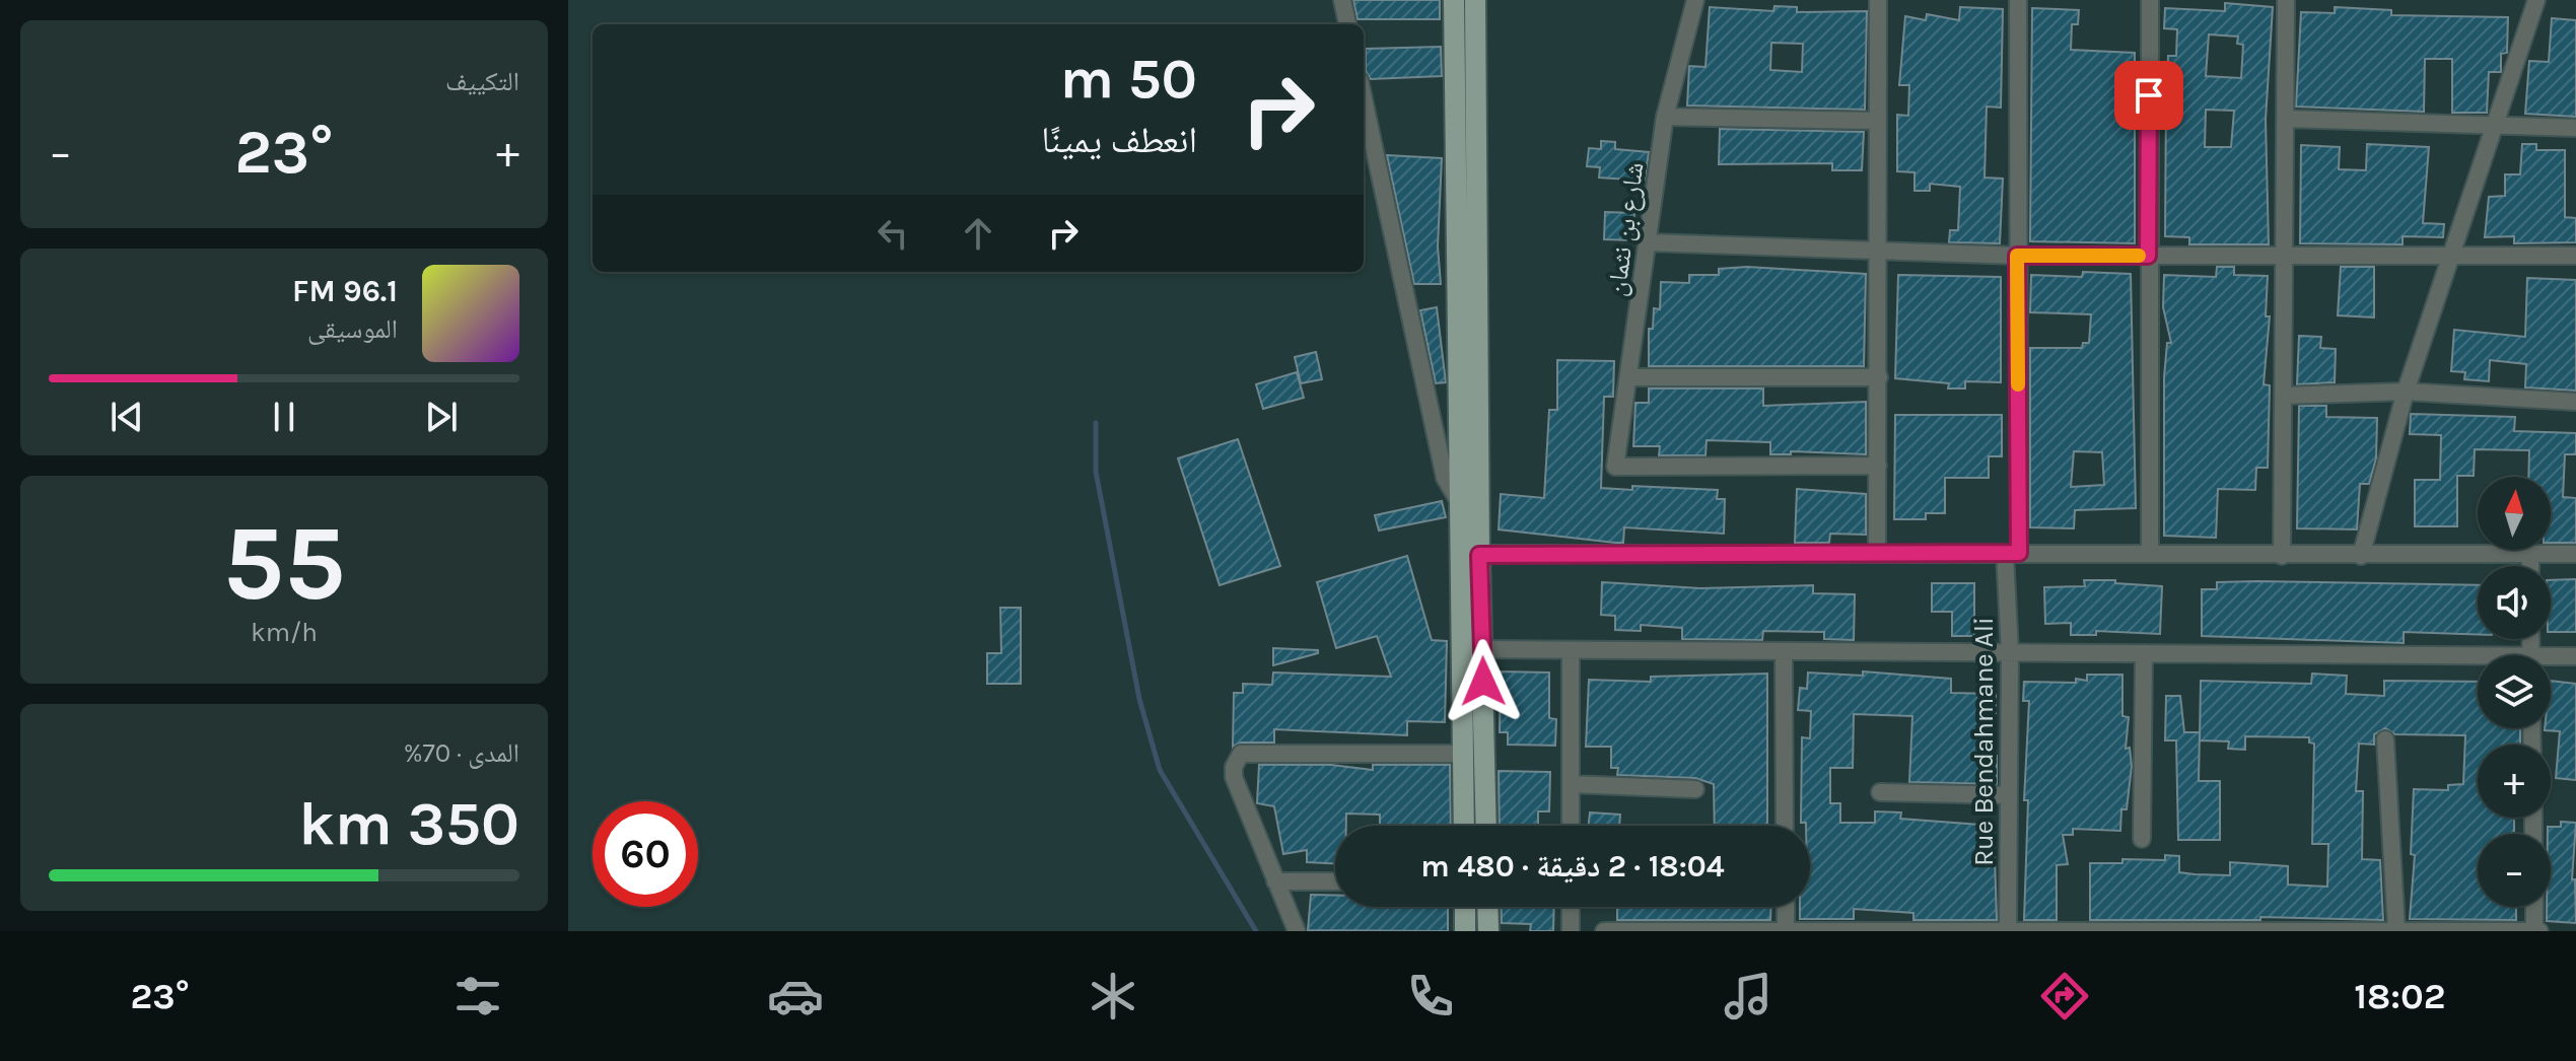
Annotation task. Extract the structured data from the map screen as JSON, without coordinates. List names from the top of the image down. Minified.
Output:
{"streets":{"street":["شارع بن نثمان","Rue Bendahmane Ali"]},"north":"top","page":{"tile":["التكييف",["55","km/h"],["المدى · 70%","350 km"]],"turn":["50 m","انعطف يمينًا"],"heat":["−","23°","+"],"song":["96.1 FM","الموسيقى"],"map_buttons":["+","−"],"limit":"60","trip":"18:04 · 2 دقيقة · 480 m","tabs":["18:02","23°"]}}
